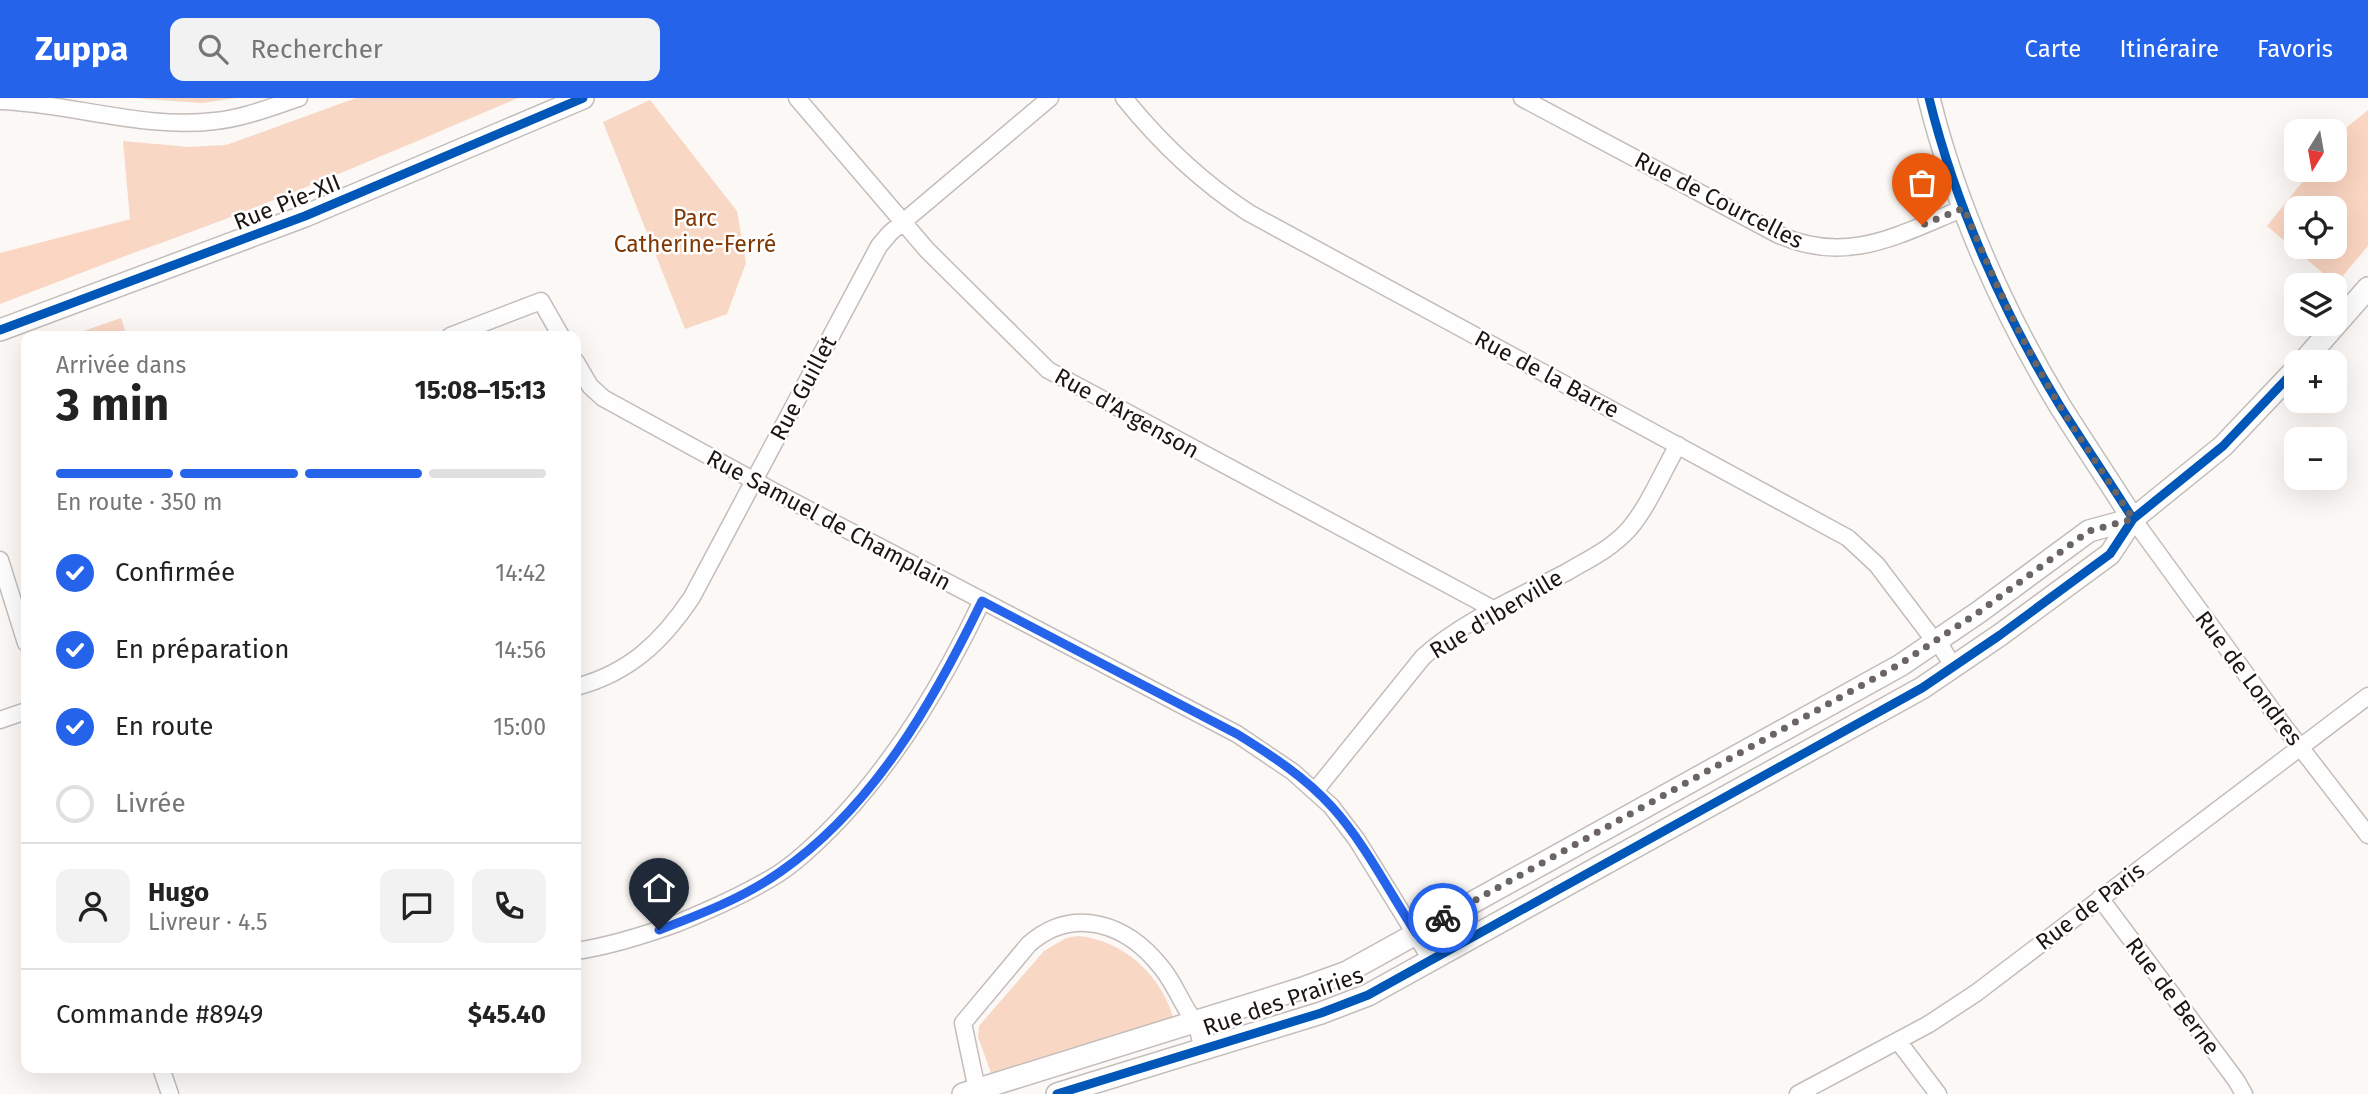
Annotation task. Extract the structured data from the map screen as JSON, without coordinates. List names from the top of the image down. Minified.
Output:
{"streets":{"street":["Rue de Courcelles","Rue Pie-XII","Rue de la Barre","Rue Guillet","Rue d'Argenson","Rue Samuel de Champlain","Rue d'Iberville","Rue de Londres","Rue de Paris","Rue de Berne","Rue des Prairies"]},"crossings":[["Rue de la Barre","Rue d'Iberville"],["Rue de la Barre","Rue des Prairies"],["Rue Guillet","Rue d'Argenson"],["Rue Guillet","Rue Samuel de Champlain"],["Rue d'Argenson","Rue d'Iberville"],["Rue Samuel de Champlain","Rue d'Iberville"],["Rue Samuel de Champlain","Rue des Prairies"],["Rue de Londres","Rue de Paris"],["Rue de Londres","Rue des Prairies"],["Rue de Paris","Rue de Berne"]],"parks":["Parc Catherine-Ferré"],"north":"bottom","page":{"header":"Zuppa","search":"Rechercher","nav":["Carte","Itinéraire","Favoris"],"map_buttons":["+","−"],"heading":["3 min","Arrivée dans","15:08–15:13"],"panel":["Hugo","Livreur · 4.5","Commande #8949","$45.40"],"bar":"En route · 350 m","list":[["Confirmée","14:42"],["En préparation","14:56"],["En route","15:00"],"Livrée"]}}
